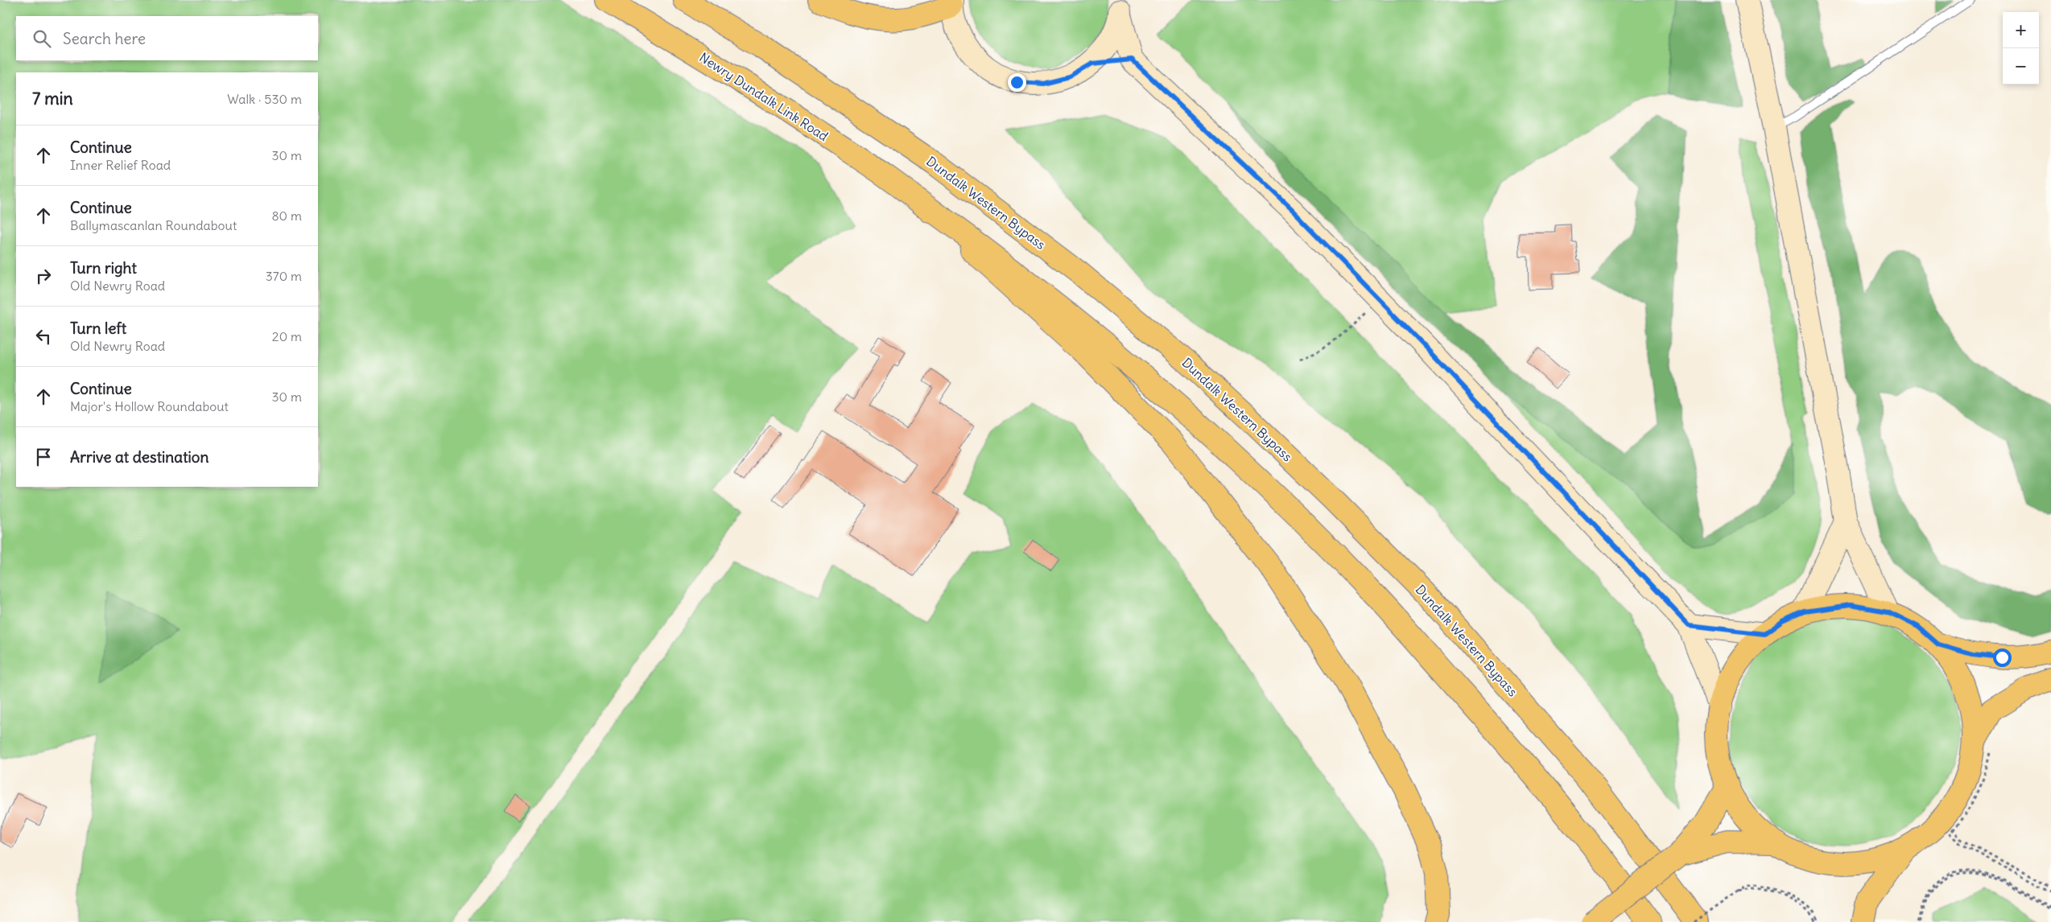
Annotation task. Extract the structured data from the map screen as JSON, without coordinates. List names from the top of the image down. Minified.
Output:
{"streets":{"main road":["Newry Dundalk Link Road","Dundalk Western Bypass"]},"page":{"map_buttons":["+","−"],"search":"Search here","heading":["7 min","Walk · 530 m"],"list":[["Continue","Inner Relief Road","30 m"],["Continue","Ballymascanlan Roundabout","80 m"],["Turn right","Old Newry Road","370 m"],["Turn left","Old Newry Road","20 m"],["Continue","Major's Hollow Roundabout","30 m"],"Arrive at destination"]}}
